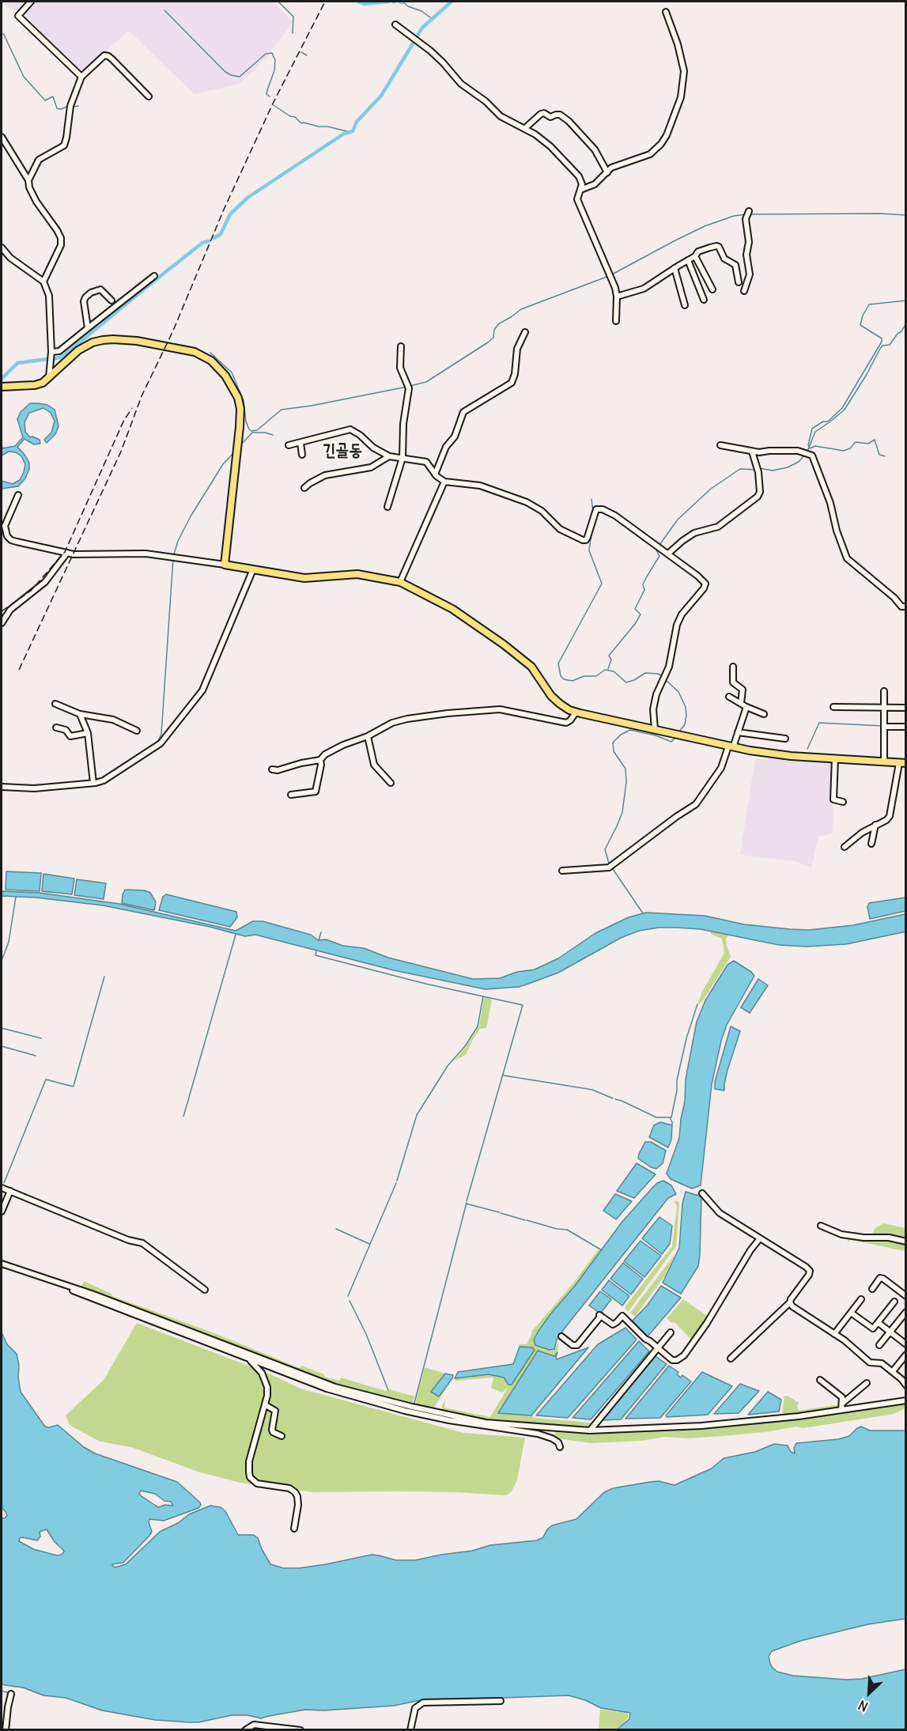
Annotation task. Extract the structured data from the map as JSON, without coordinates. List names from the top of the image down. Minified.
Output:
{"districts":["긴골동"],"north":"bottom left"}
